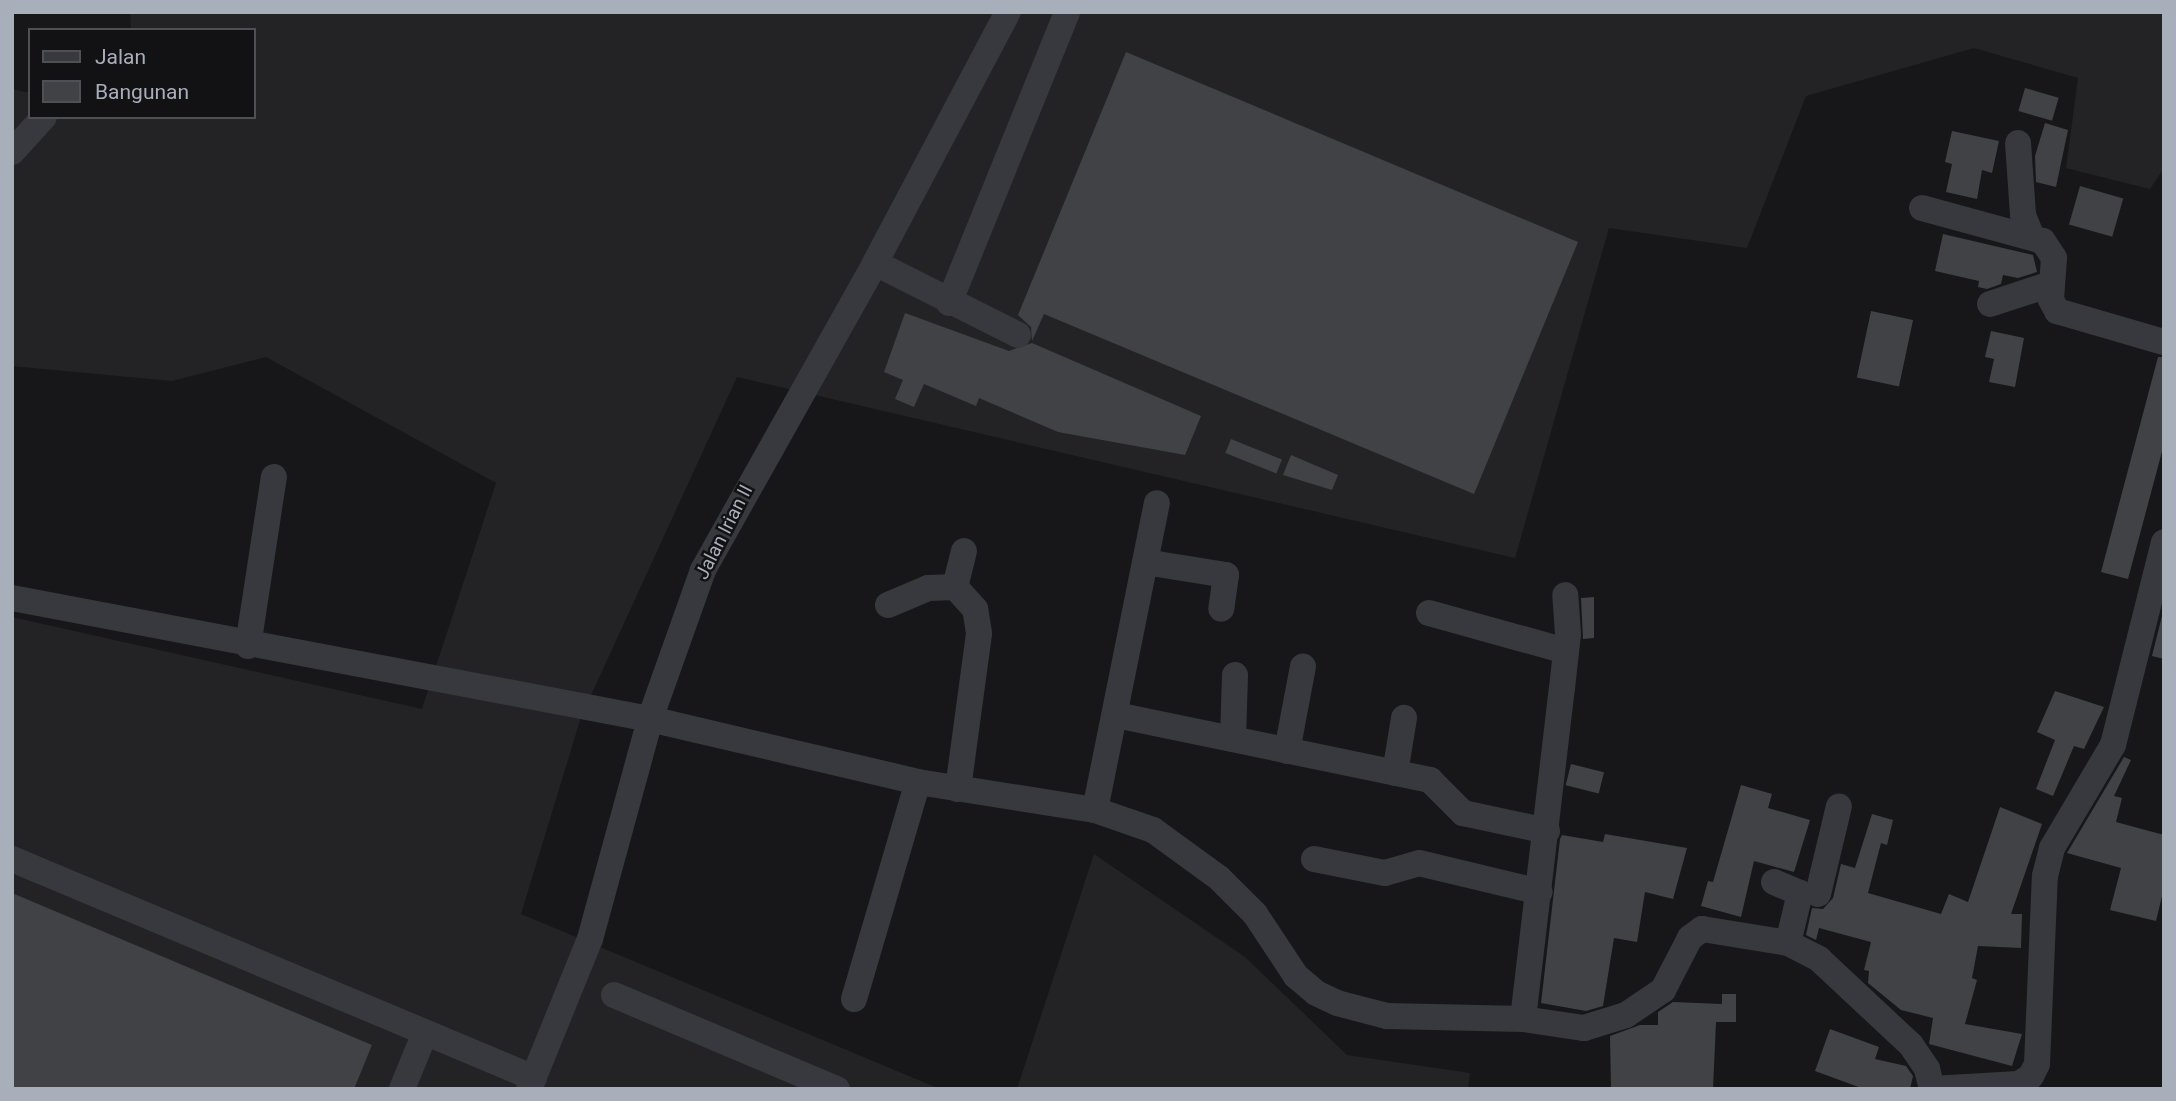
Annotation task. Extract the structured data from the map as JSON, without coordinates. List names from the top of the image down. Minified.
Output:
{"streets":{"street":["Jalan Irian II"]},"legend":["Jalan","Bangunan"]}
